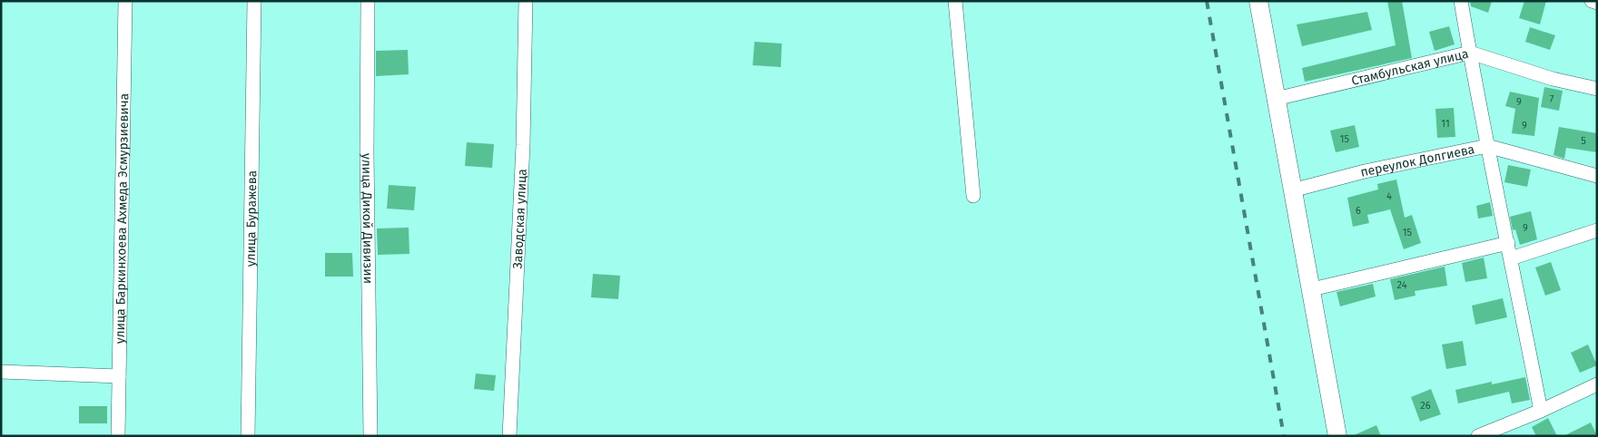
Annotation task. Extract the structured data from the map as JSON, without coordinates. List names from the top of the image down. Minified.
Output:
{"streets":{"street":["Стамбульская улица","переулок Долгиева","улица Баркинхоева Ахмеда Эсмурзиевича","улица Буражева","улица Дикой Дивизии","Заводская улица"]},"house_numbers":["7","9","11","9","15","5","4","6","9","15","24","26"]}
